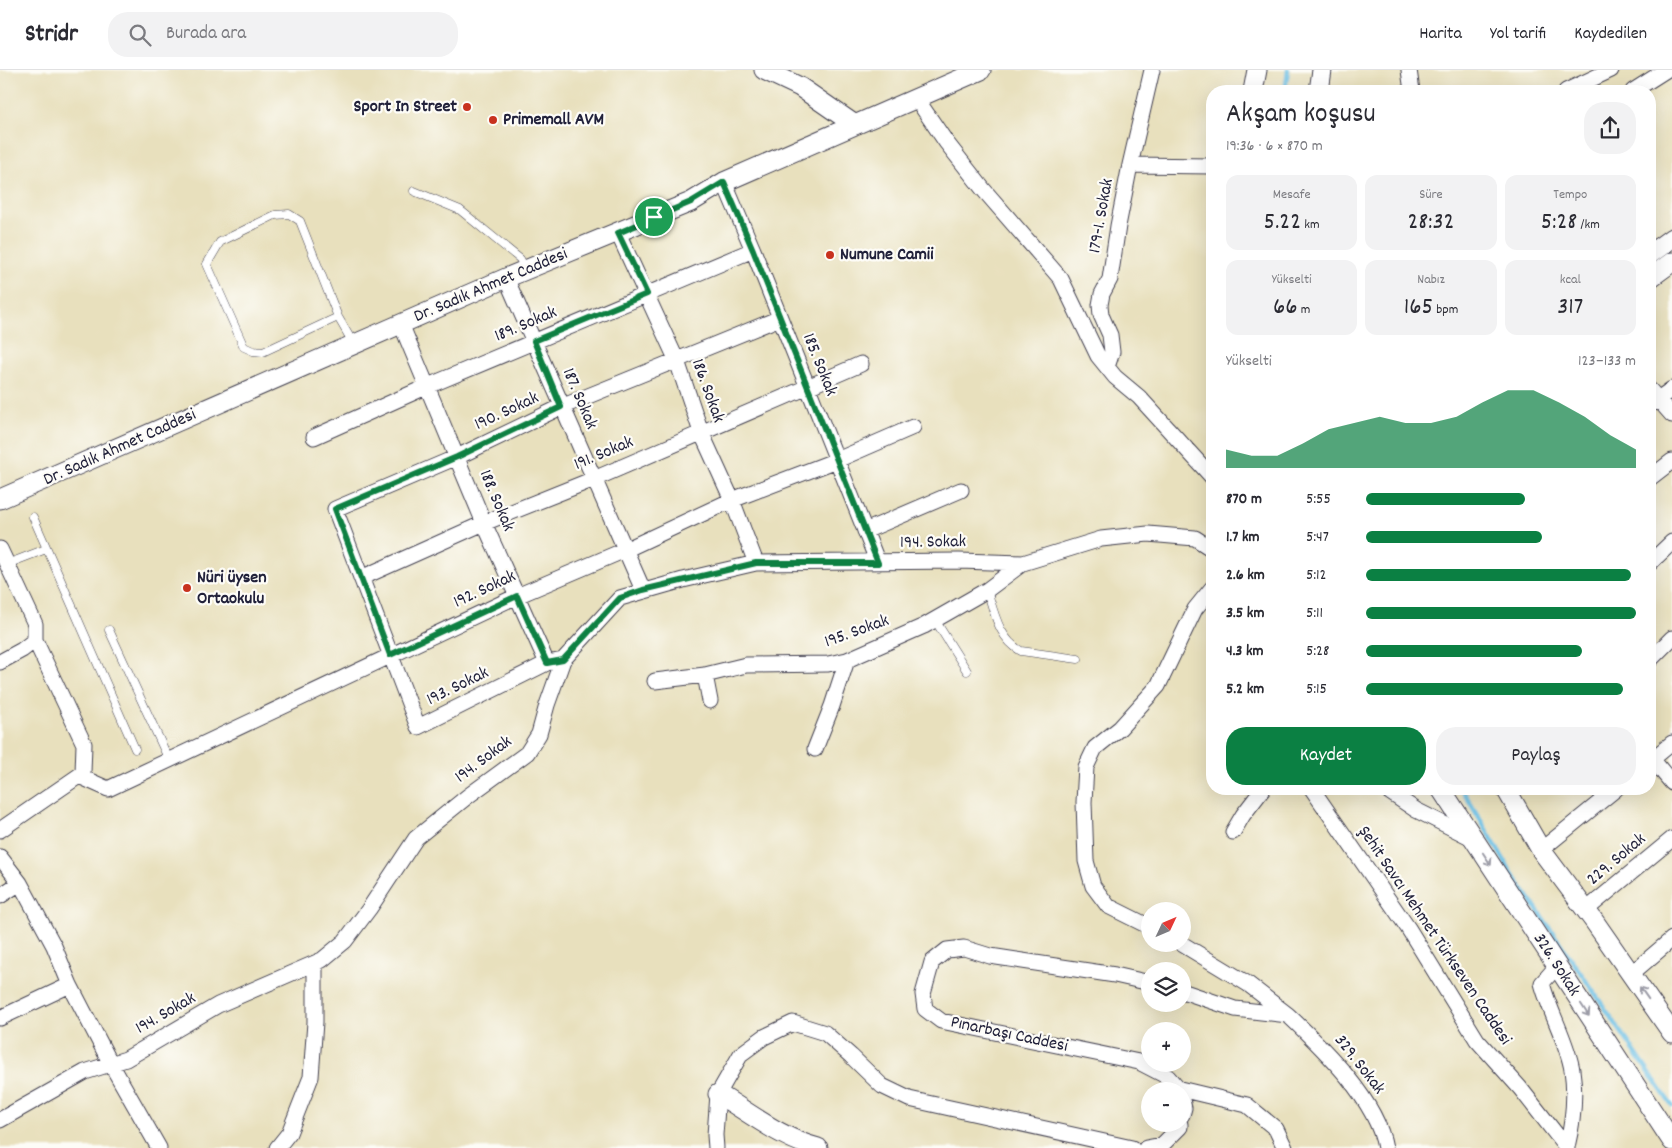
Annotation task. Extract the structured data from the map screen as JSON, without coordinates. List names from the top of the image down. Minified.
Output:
{"streets":{"street":["179-1. Sokak","Dr. Sadık Ahmet Caddesi","189. Sokak","185. Sokak","186. Sokak","187. Sokak","190. Sokak","191. Sokak","188. Sokak","194. Sokak","192. Sokak","195. Sokak","193. Sokak","229. Sokak","Şehit Savcı Mehmet Türkseven Caddesi","326. Sokak","Pınarbaşı Caddesi","329. Sokak"]},"crossings":[["Dr. Sadık Ahmet Caddesi","185. Sokak"],["Dr. Sadık Ahmet Caddesi","186. Sokak"],["Dr. Sadık Ahmet Caddesi","187. Sokak"],["Dr. Sadık Ahmet Caddesi","188. Sokak"],["189. Sokak","185. Sokak"],["189. Sokak","186. Sokak"],["189. Sokak","187. Sokak"],["189. Sokak","188. Sokak"],["185. Sokak","190. Sokak"],["185. Sokak","191. Sokak"],["185. Sokak","194. Sokak"],["185. Sokak","192. Sokak"],["186. Sokak","190. Sokak"],["186. Sokak","191. Sokak"],["186. Sokak","194. Sokak"],["186. Sokak","192. Sokak"],["187. Sokak","190. Sokak"],["187. Sokak","191. Sokak"],["187. Sokak","194. Sokak"],["187. Sokak","192. Sokak"],["190. Sokak","188. Sokak"],["190. Sokak","193. Sokak"],["191. Sokak","188. Sokak"],["191. Sokak","193. Sokak"],["188. Sokak","192. Sokak"],["188. Sokak","193. Sokak"],["194. Sokak","195. Sokak"],["194. Sokak","193. Sokak"],["192. Sokak","193. Sokak"]],"places":["Sport In Street","Primemall AVM","Numune Camii","Nüri üysen Ortaokulu"],"north":"top right","page":{"header":"Stridr","search":"Burada ara","nav":["Harita","Yol tarifi","Kaydedilen"],"heading":["Akşam koşusu","19:36 · 6 × 870 m"],"stats":[["Mesafe","5.22 km"],["Süre","28:32"],["Tempo","5:28 /km"],["Yükselti","66 m"],["Nabız","165 bpm"],["kcal","317"]],"chart":["Yükselti","123–133 m"],"list":[{"name":"870 m","note":"5:55"},{"name":"1.7 km","note":"5:47"},{"name":"2.6 km","note":"5:12"},{"name":"3.5 km","note":"5:11"},{"name":"4.3 km","note":"5:28"},{"name":"5.2 km","note":"5:15"}],"buttons":["Kaydet","Paylaş"],"map_buttons":["+","−"]}}
